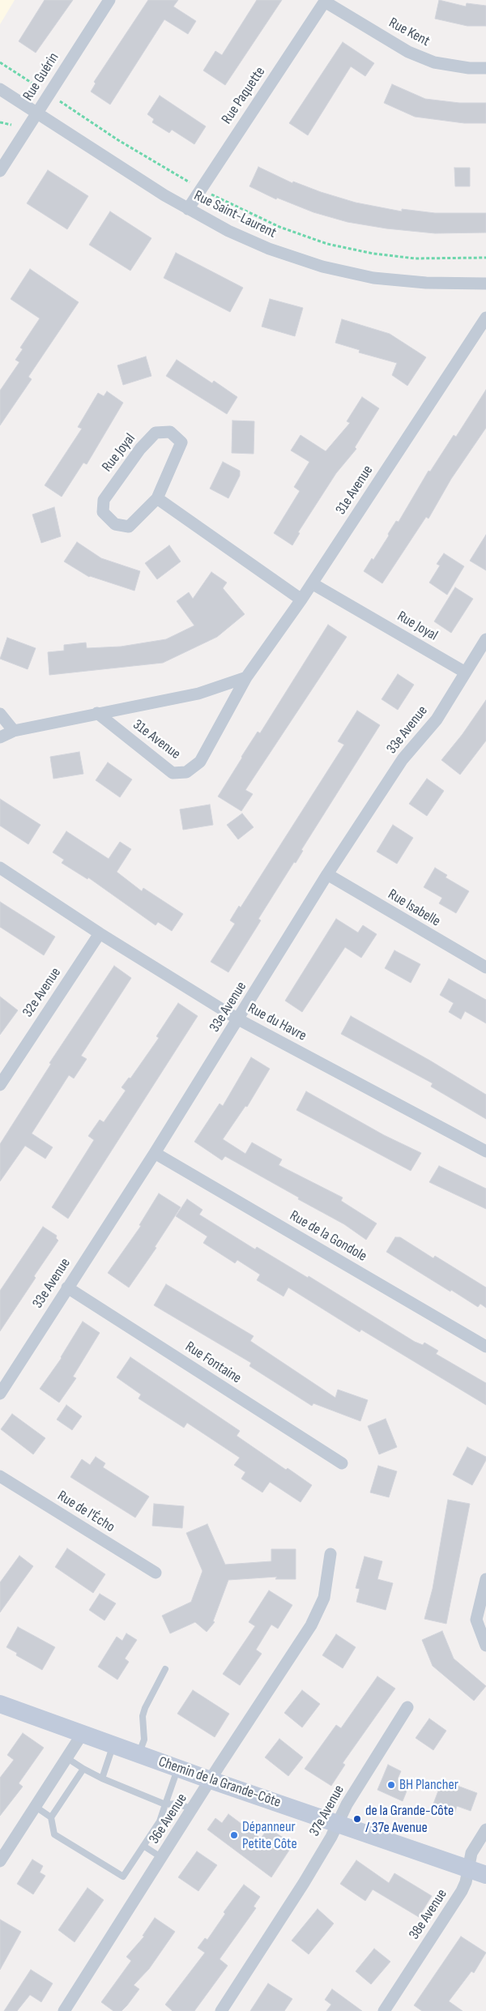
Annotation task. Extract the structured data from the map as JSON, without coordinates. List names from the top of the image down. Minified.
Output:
{"streets":{"main road":["Chemin de la Grande-Côte"],"street":["Rue Kent","Rue Guérin","Rue Paquette","Rue Saint-Laurent","Rue Joyal","31e Avenue","33e Avenue","Rue Isabelle","32e Avenue","Rue du Havre","Rue de la Gondole","Rue Fontaine","Rue de l'Écho","37e Avenue","36e Avenue","38e Avenue"]},"crossings":[["Rue Kent","Rue Paquette"],["Rue Guérin","Rue Saint-Laurent"],["Rue Paquette","Rue Saint-Laurent"],["Rue Joyal","31e Avenue"],["Rue Joyal","33e Avenue"],["33e Avenue","Rue Isabelle"],["33e Avenue","Rue du Havre"],["33e Avenue","Rue de la Gondole"],["33e Avenue","Rue Fontaine"],["32e Avenue","Rue du Havre"],["Chemin de la Grande-Côte","37e Avenue"],["Chemin de la Grande-Côte","36e Avenue"],["Chemin de la Grande-Côte","38e Avenue"]],"places":["BH Plancher","de la Grande-Côte / 37e Avenue","Dépanneur Petite Côte"]}
